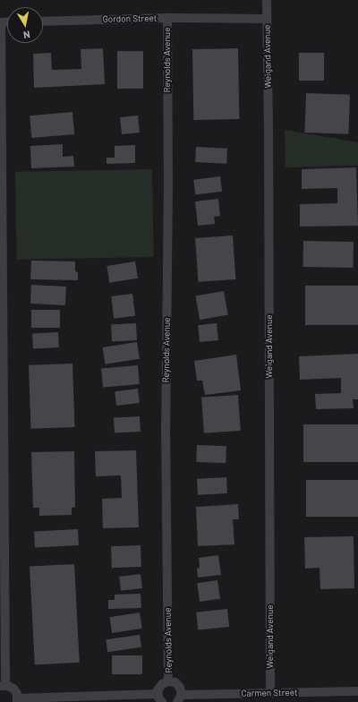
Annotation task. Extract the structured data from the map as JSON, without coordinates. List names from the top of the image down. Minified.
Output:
{"streets":{"street":["Gordon Street","Weigand Avenue","Reynolds Avenue","Carmen Street"]},"crossings":[["Gordon Street","Weigand Avenue"],["Gordon Street","Reynolds Avenue"],["Weigand Avenue","Carmen Street"]],"north":"bottom"}
